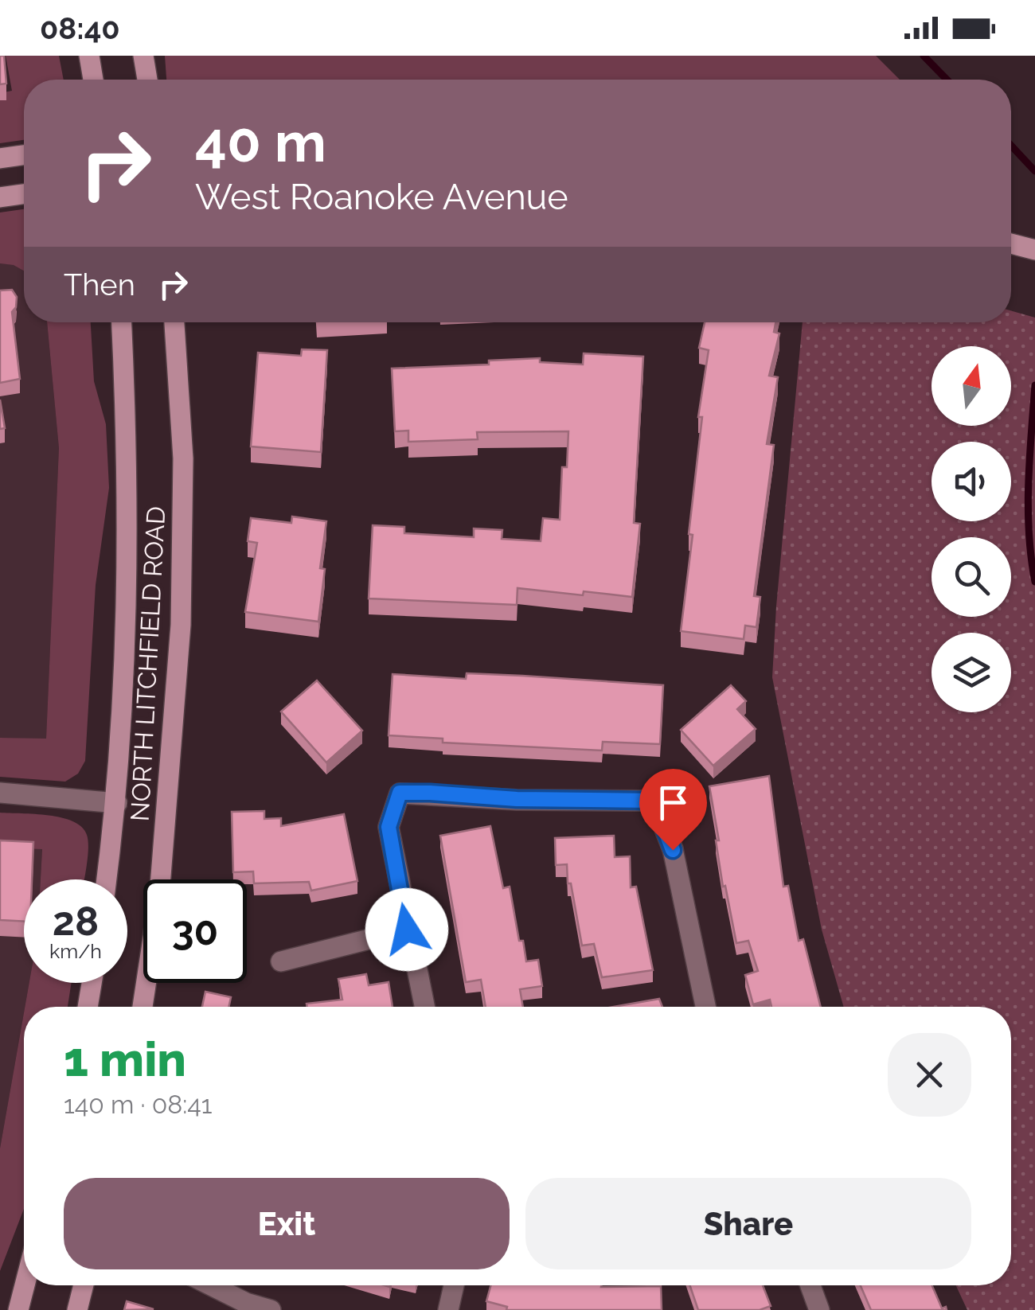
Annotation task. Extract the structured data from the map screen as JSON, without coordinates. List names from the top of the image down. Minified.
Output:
{"streets":{"main road":["NORTH LITCHFIELD ROAD"]},"north":"top","page":{"status":"08:40","turn":["40 m","West Roanoke Avenue"],"then":"Then","speed":"28 km/h","limit":"30","heading":["1 min","140 m · 08:41"],"buttons":["Exit","Share"]}}
